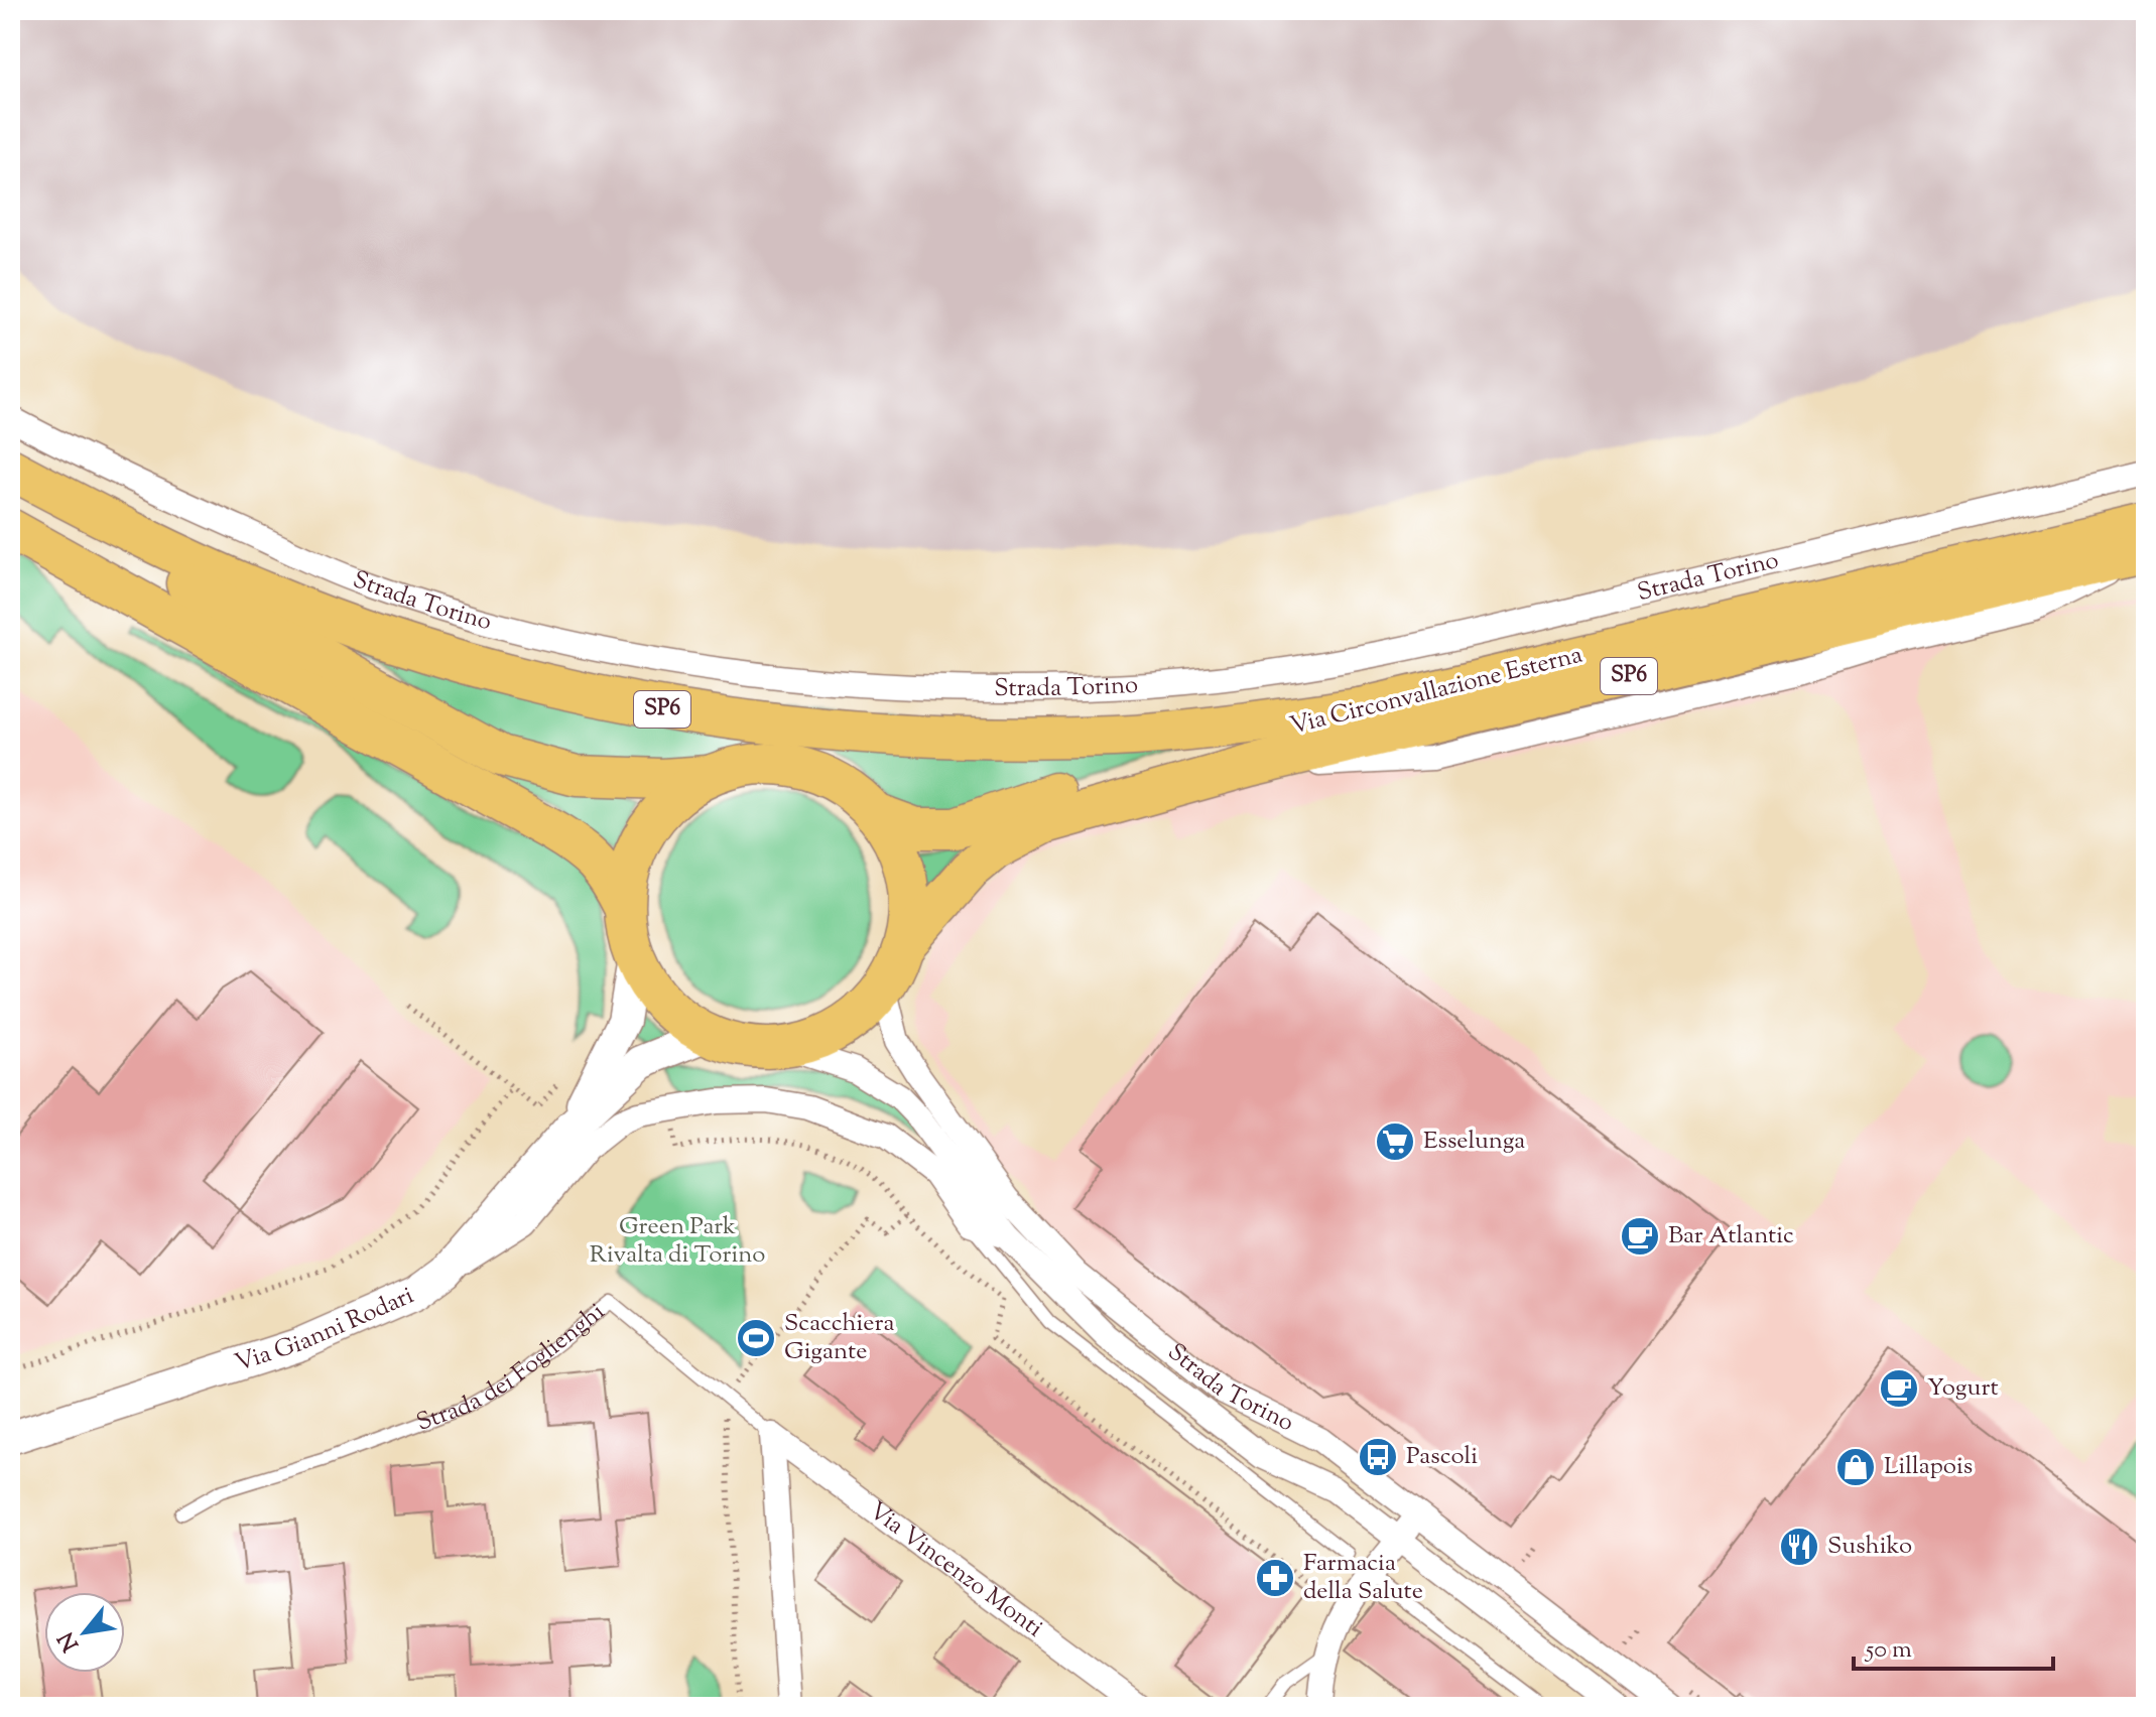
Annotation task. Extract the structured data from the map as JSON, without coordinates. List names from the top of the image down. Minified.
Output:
{"streets":{"main road":["SP6","Via Circonvallazione Esterna"],"street":["Strada Torino","Via Gianni Rodari","Via Vincenzo Monti"],"lane":["Strada dei Foglienghi"]},"crossings":[["Strada Torino","SP6"],["Strada Torino","Via Circonvallazione Esterna"],["Strada Torino","Via Gianni Rodari"],["SP6","Via Circonvallazione Esterna"],["SP6","Via Gianni Rodari"],["Via Circonvallazione Esterna","Via Gianni Rodari"],["Strada dei Foglienghi","Via Vincenzo Monti"]],"parks":["Green Park Rivalta di Torino"],"places":{"supermarket":["Esselunga"],"cafe":["Bar Atlantic","Yogurt"],"sports":["Scacchiera Gigante"],"bus stop":["Pascoli"],"shop":["Lillapois"],"restaurant":["Sushiko"],"pharmacy":["Farmacia della Salute"]},"scale_bar":"50 m","north":"bottom left"}
